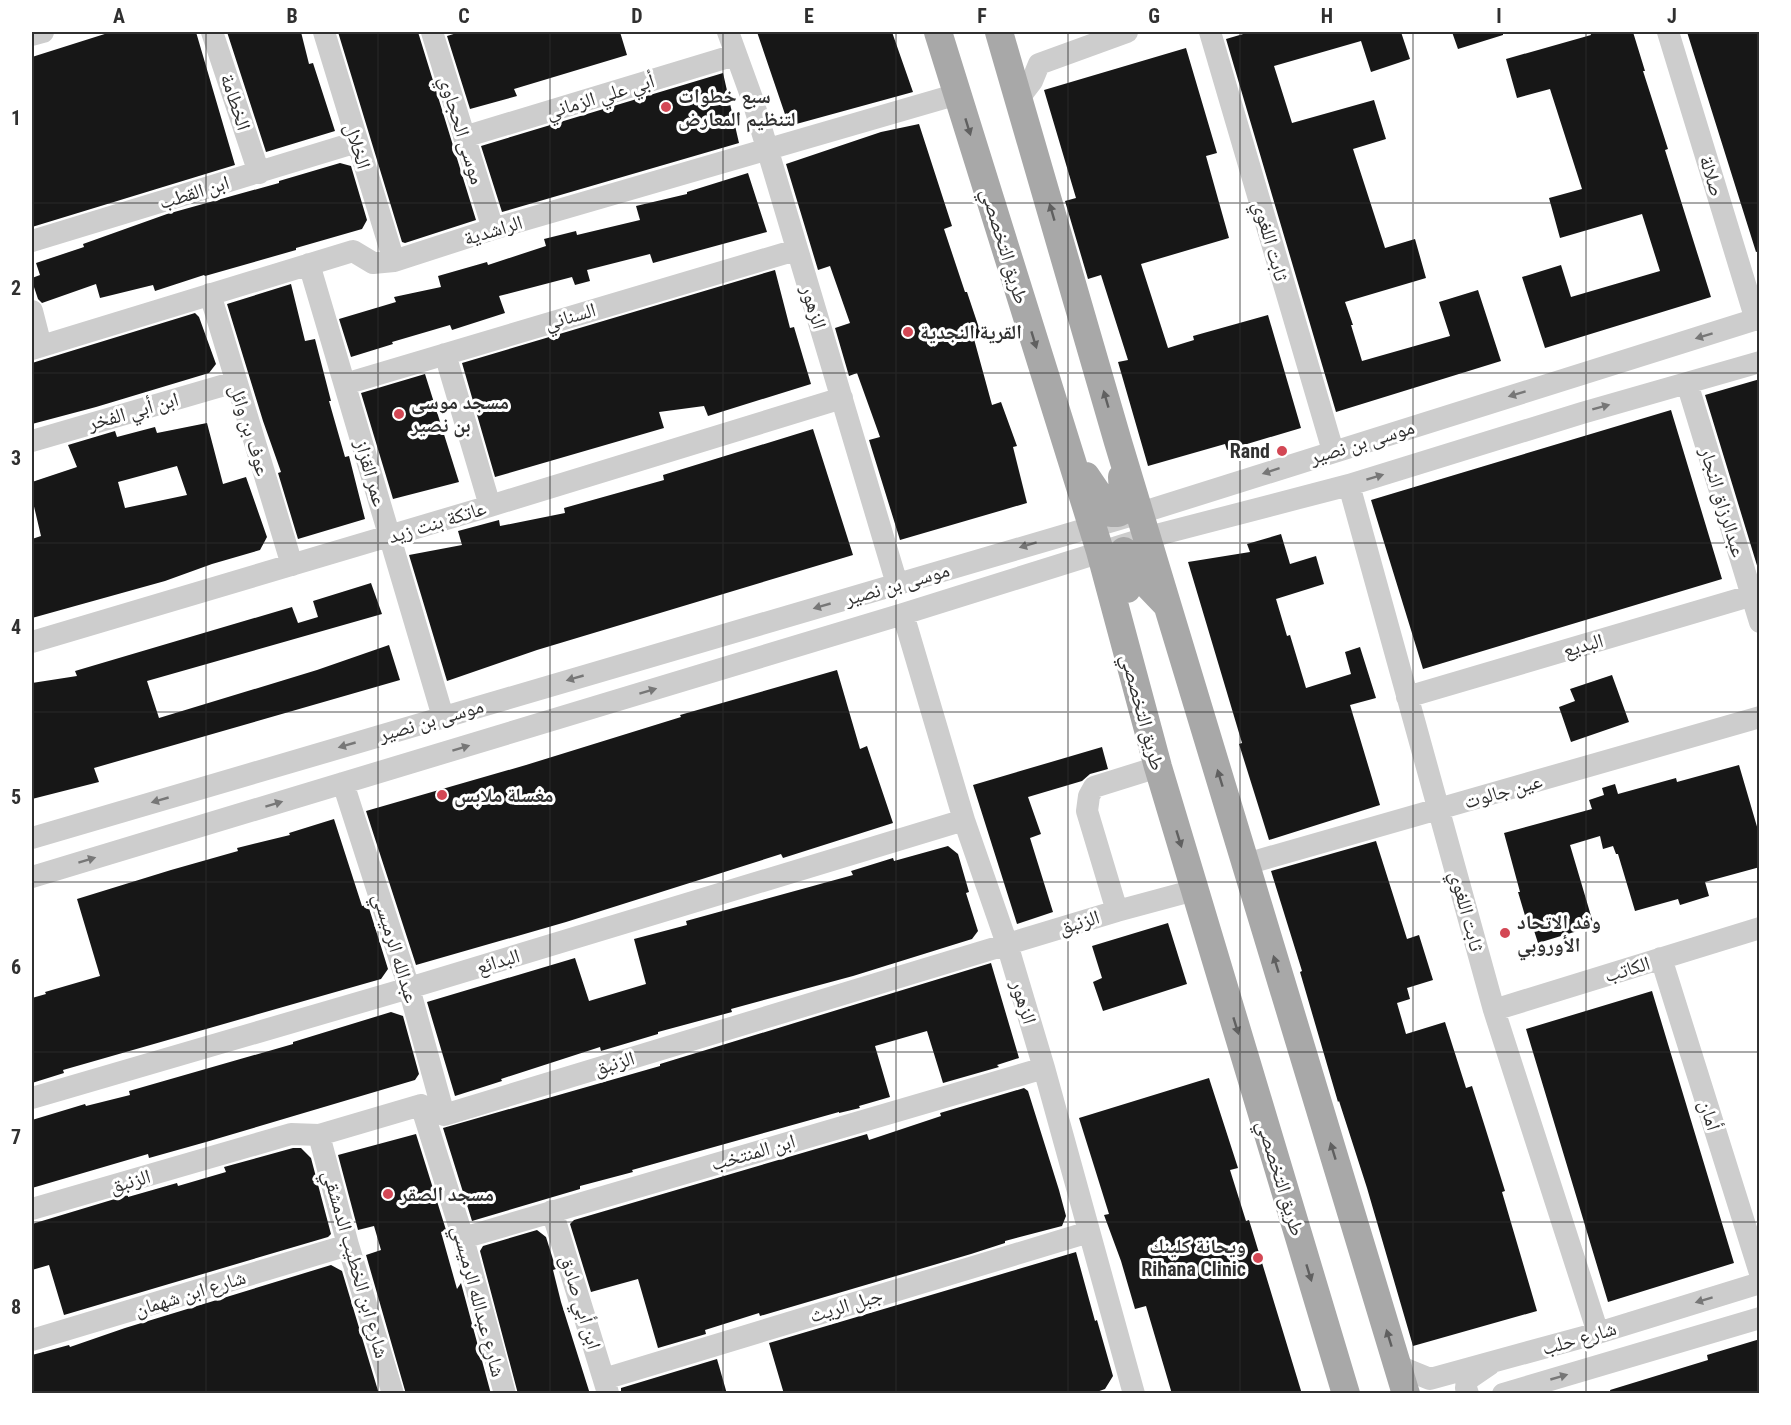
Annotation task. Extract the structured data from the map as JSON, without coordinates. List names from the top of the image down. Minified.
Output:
{"streets":{"main road":["طريق التخصصي"],"street":["أبي علي الزماني","الخطامة","موسى الحجاوي","الخلال","صلالة","ابن القطب","الراشدية","ثابت اللغوي","الزهور","السناني","ابن أبي الفخر","عوف بن وائل","موسى بن نصير","عمر القزاز","عبدالرزاق النجار","عاتكة بنت زيد","البديع","عين جالوت","الزنبق","عبدالله الرميسي","البدائع","الكاتب","أمان","ابن المنتخب","شارع ابن الخطيب الدمشقي","شارع ابن شهمان","شارع عبدالله الرميسي","ابن أبي صادق","جبل الريث","شارع حلب"]},"crossings":[["أبي علي الزماني","موسى الحجاوي"],["أبي علي الزماني","الزهور"],["الخطامة","ابن القطب"],["موسى الحجاوي","الراشدية"],["الخلال","ابن القطب"],["الخلال","الراشدية"],["صلالة","موسى بن نصير"],["الراشدية","طريق التخصصي"],["الراشدية","الزهور"],["الراشدية","عوف بن وائل"],["الراشدية","عمر القزاز"],["ثابت اللغوي","موسى بن نصير"],["ثابت اللغوي","البديع"],["ثابت اللغوي","عين جالوت"],["ثابت اللغوي","الكاتب"],["ثابت اللغوي","شارع حلب"],["طريق التخصصي","موسى بن نصير"],["طريق التخصصي","الزنبق"],["الزهور","السناني"],["الزهور","موسى بن نصير"],["الزهور","عاتكة بنت زيد"],["الزهور","الزنبق"],["الزهور","البدائع"],["الزهور","ابن المنتخب"],["الزهور","جبل الريث"],["السناني","عمر القزاز"],["ابن أبي الفخر","عوف بن وائل"],["عوف بن وائل","عاتكة بنت زيد"],["موسى بن نصير","عمر القزاز"],["عمر القزاز","عاتكة بنت زيد"],["عبدالرزاق النجار","البديع"],["الزنبق","عبدالله الرميسي"],["الزنبق","شارع ابن الخطيب الدمشقي"],["الزنبق","شارع عبدالله الرميسي"],["عبدالله الرميسي","البدائع"],["الكاتب","أمان"],["ابن المنتخب","شارع عبدالله الرميسي"],["ابن المنتخب","ابن أبي صادق"],["شارع ابن الخطيب الدمشقي","شارع ابن شهمان"],["ابن أبي صادق","جبل الريث"]],"places":["سبع خطوات لتنظيم المعارض","القرية النجدية","مسجد موسى بن نصير","Rand","مغسلة ملابس","وفد الاتحاد الأوروبي","مسجد الصقر","ويحانة كلينك Rihana Clinic"],"grid":{"columns":["A","B","C","D","E","F","G","H","I","J"],"rows":["1","2","3","4","5","6","7","8"]}}
